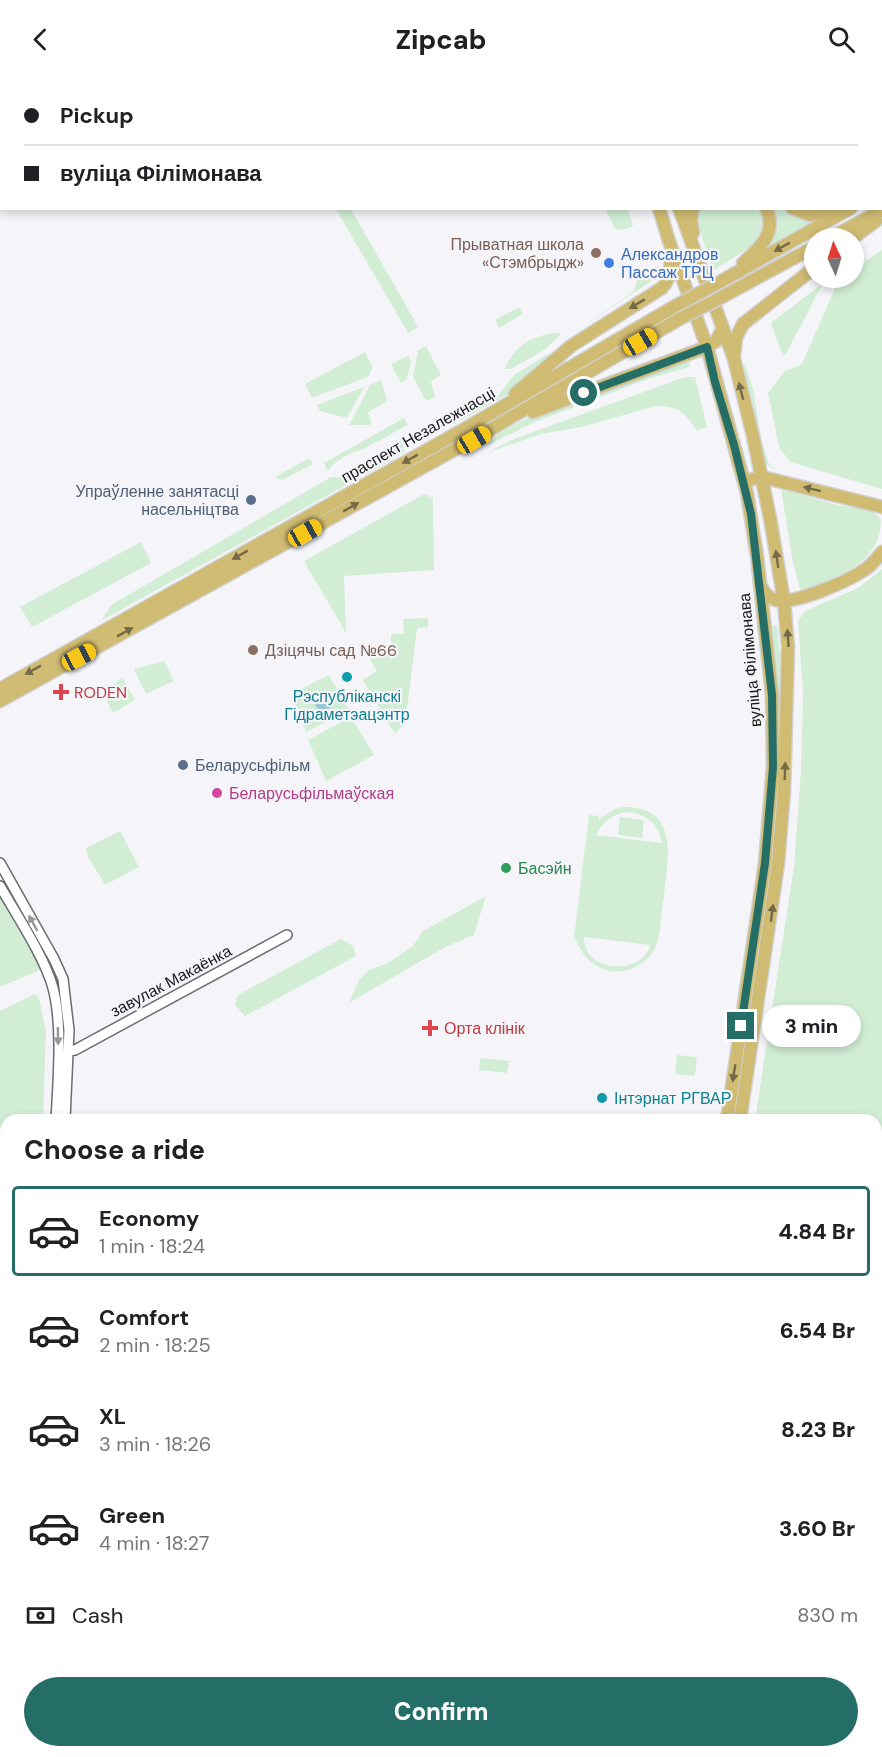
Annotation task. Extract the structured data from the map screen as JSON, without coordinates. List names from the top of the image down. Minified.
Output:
{"streets":{"main road":["праспект Незалежнасці","вуліца Філімонава"],"street":["завулак Макаёнка"]},"places":{"other":["Прыватная школа «Стэмбрыдж»","Александров Пассаж ТРЦ","Упраўленне занятасці насельніцтва","Дзіцячы сад №66","Рэспубліканскі Гідраметэацэнтр","Беларусьфільм","Беларусьфільмаўская","Басэйн","Інтэрнат РГВАР"],"health":["RODEN","Орта клінік"]},"north":"top","page":{"header":"Zipcab","banner":["Pickup","вуліца Філімонава"],"bubble":"3 min","heading":"Choose a ride","list":[{"name":"Economy","note":"1 min · 18:24","value":"4.84 Br"},{"name":"Comfort","note":"2 min · 18:25","value":"6.54 Br"},{"name":"XL","note":"3 min · 18:26","value":"8.23 Br"},{"name":"Green","note":"4 min · 18:27","value":"3.60 Br"}],"pay":["Cash","830 m"],"buttons":"Confirm"}}
